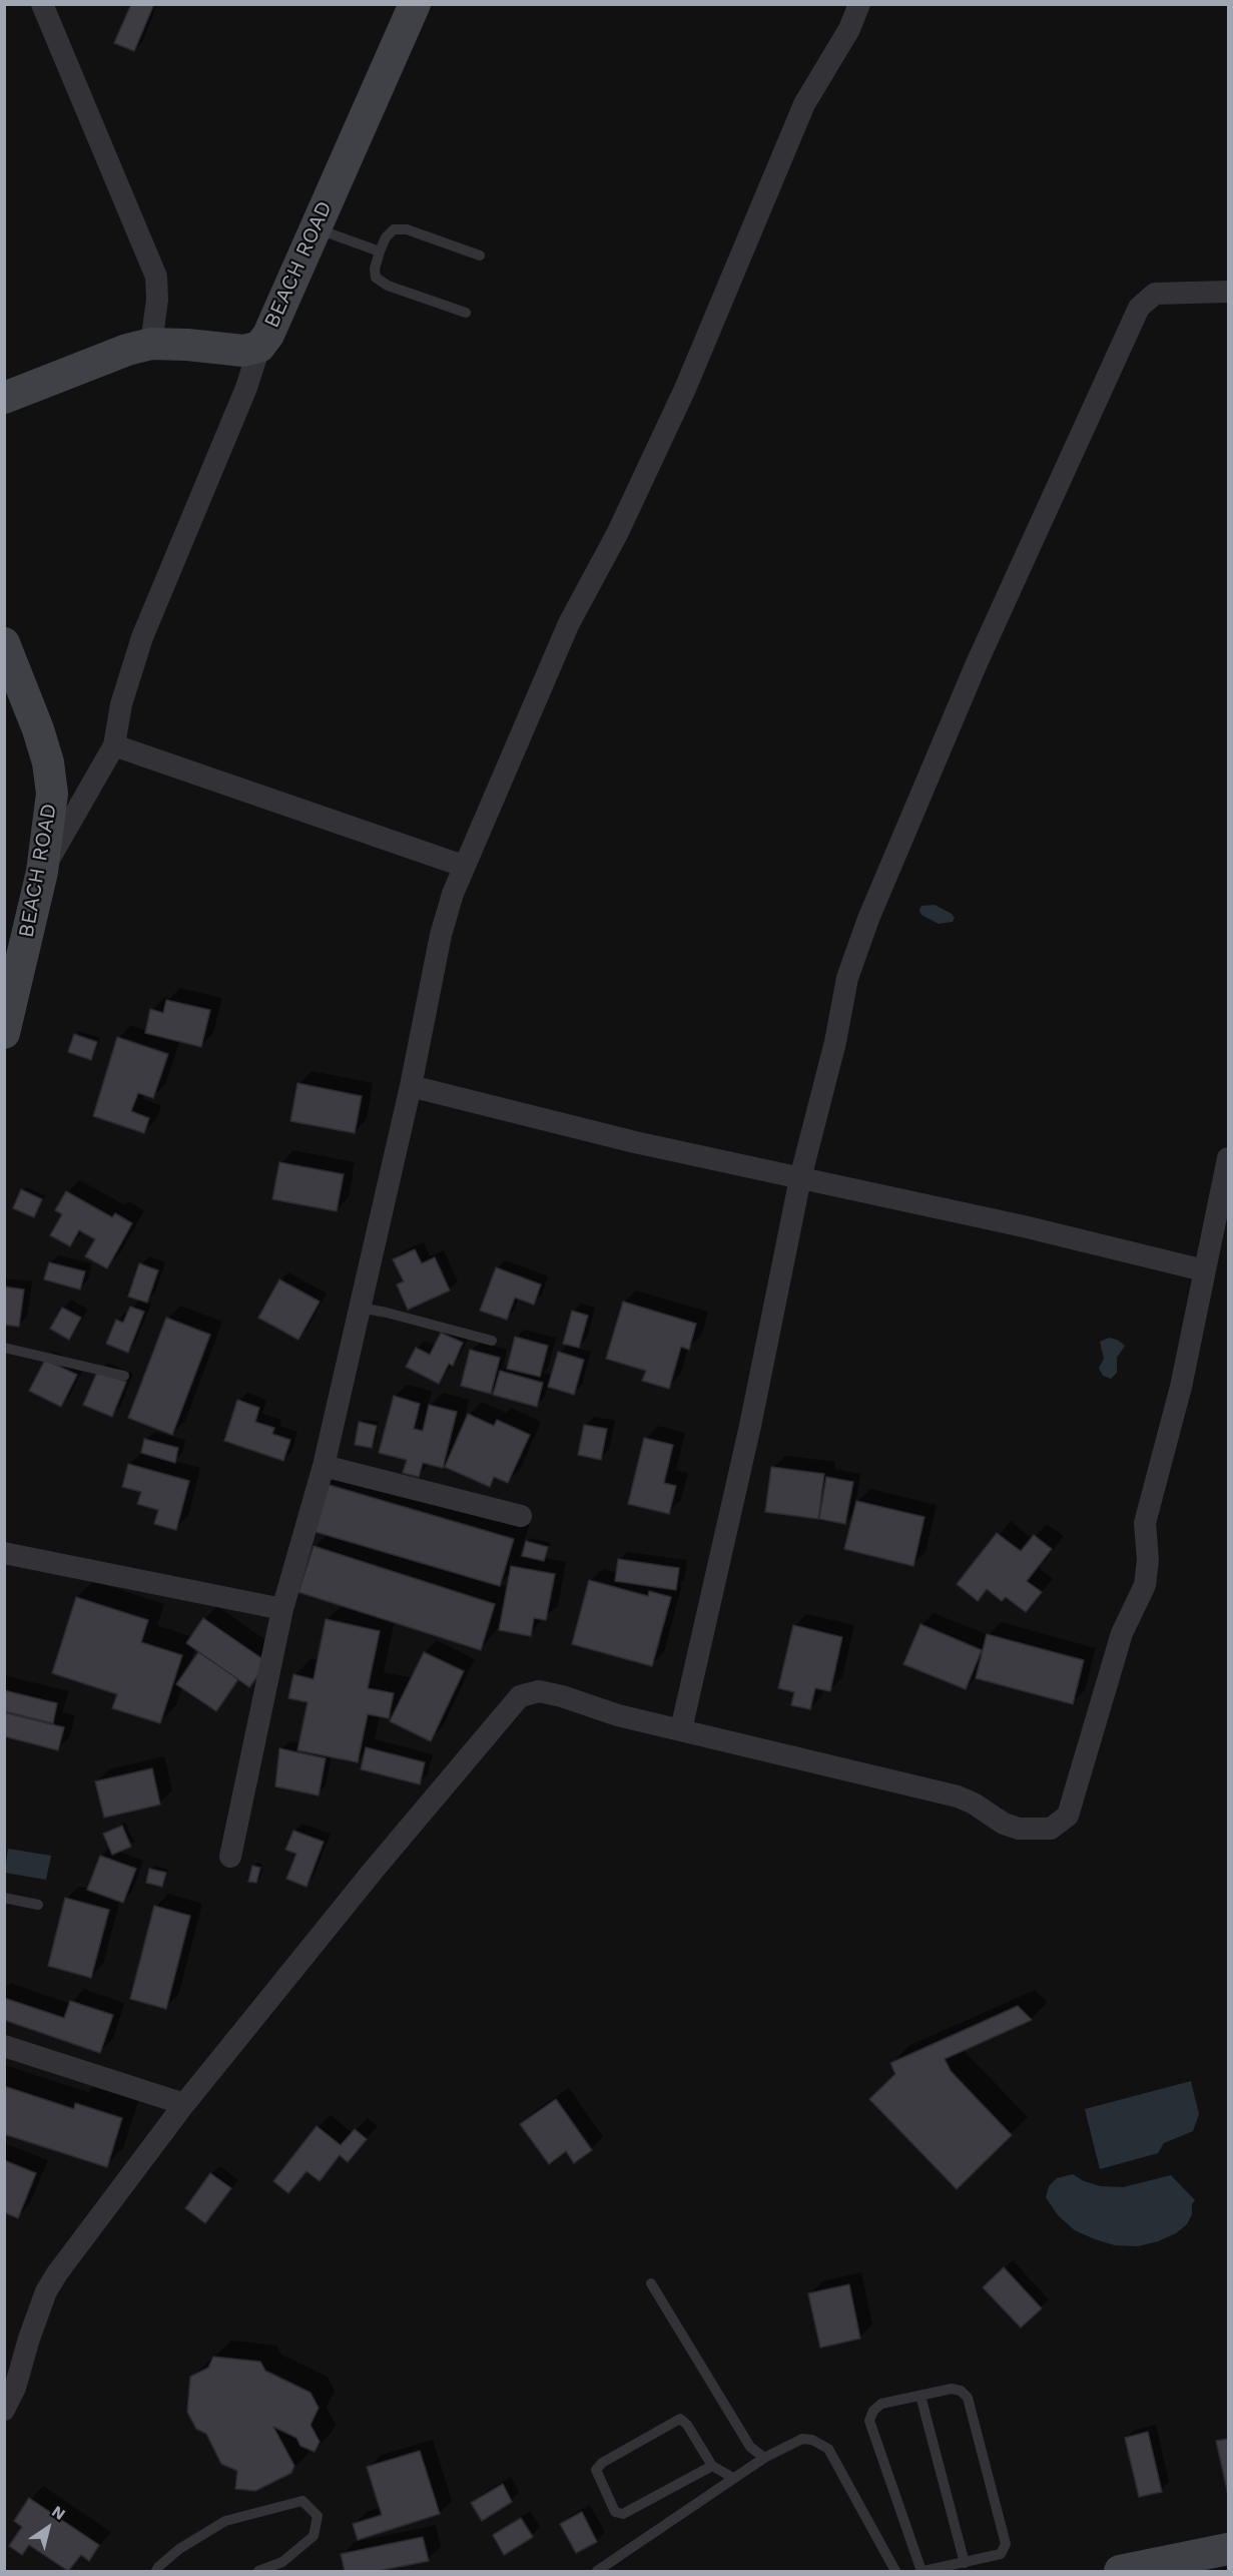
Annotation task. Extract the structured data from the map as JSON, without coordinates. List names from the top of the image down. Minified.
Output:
{"streets":{"main road":["BEACH ROAD"]},"north":"top right"}
